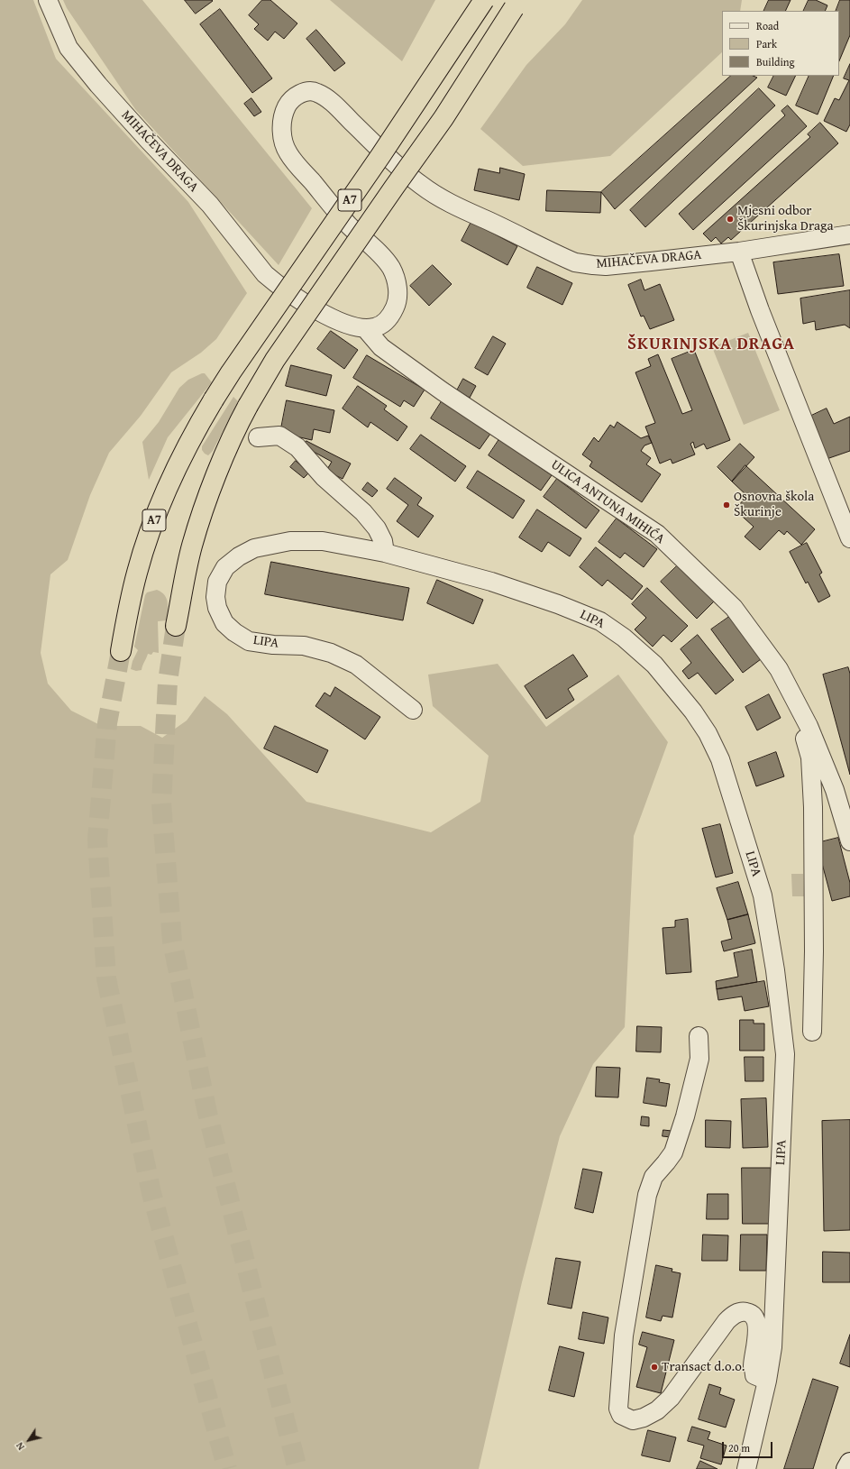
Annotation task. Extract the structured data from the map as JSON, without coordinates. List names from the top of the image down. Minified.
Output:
{"streets":{"highway":["A7"],"street":["MIHAČEVA DRAGA","ULICA ANTUNA MIHIĆA","LIPA"]},"crossings":[["MIHAČEVA DRAGA","ULICA ANTUNA MIHIĆA"]],"districts":["ŠKURINJSKA DRAGA"],"places":["Mjesni odbor Škurinjska Draga","Osnovna škola Škurinje","Transact d.o.o."],"legend":["Road","Park","Building"],"scale_bar":"20 m","north":"bottom left"}
